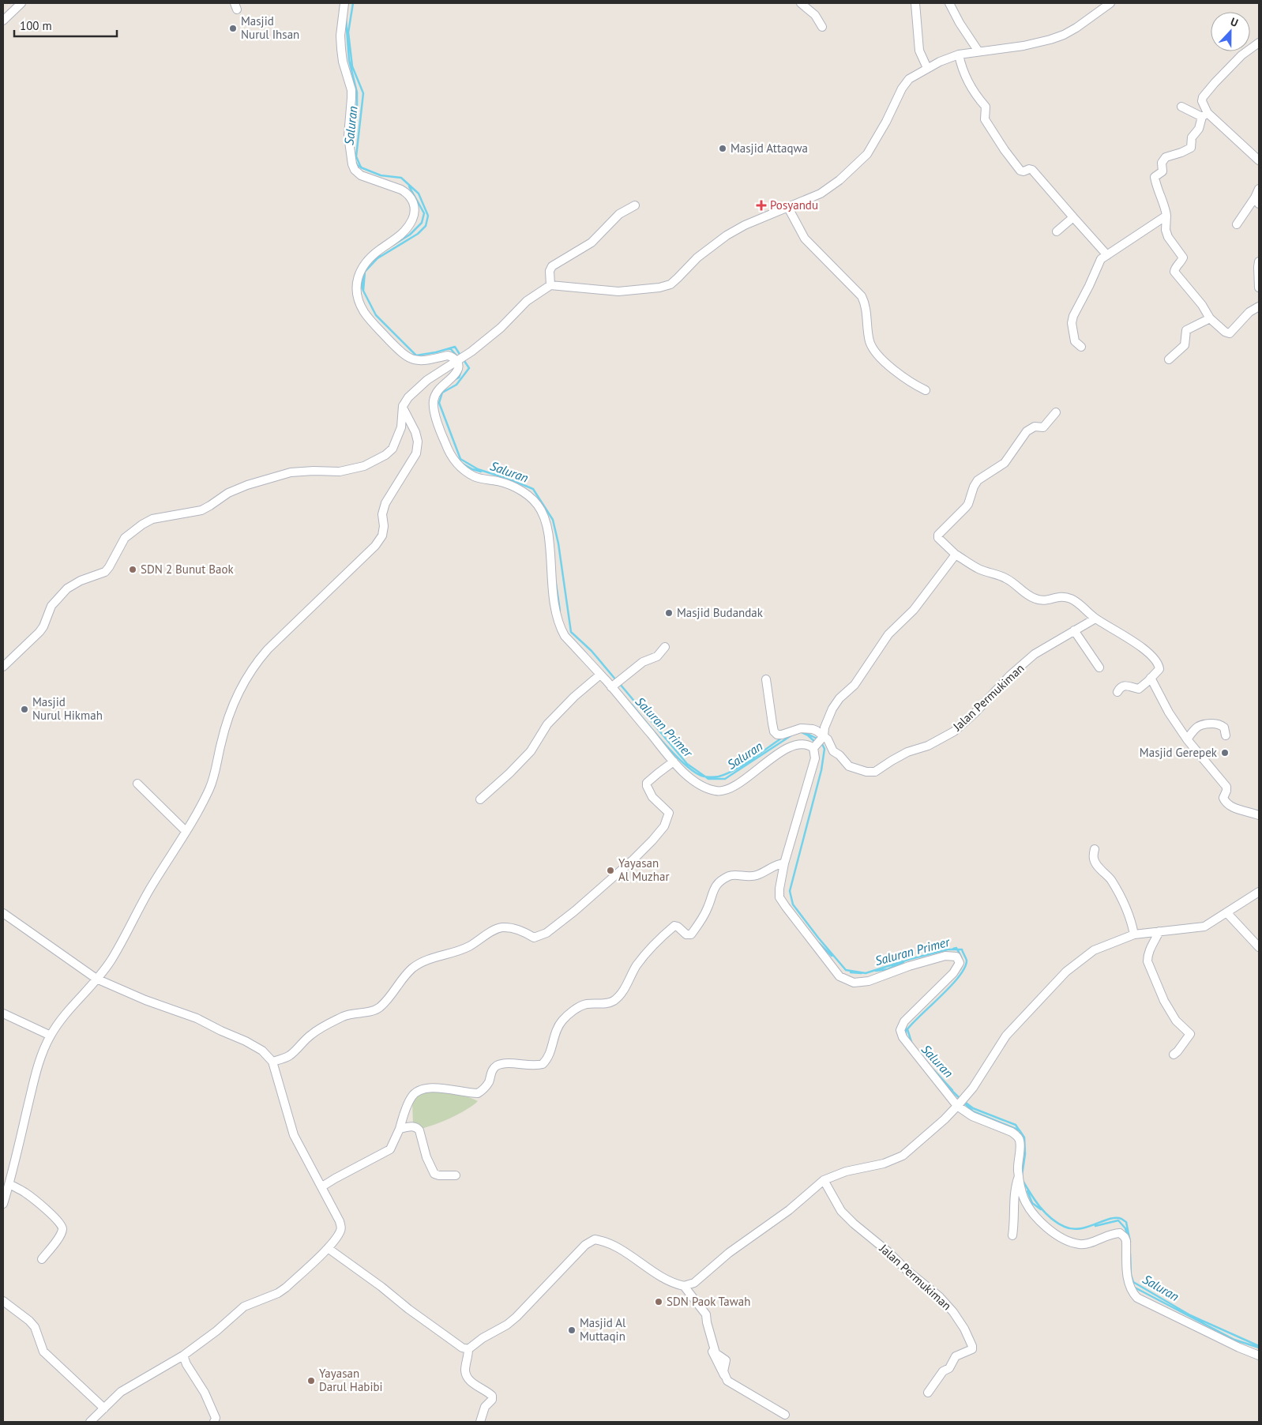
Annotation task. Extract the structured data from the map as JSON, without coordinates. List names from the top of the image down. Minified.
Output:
{"streets":{"street":["Jalan Permukiman"]},"water":["Saluran","Saluran Primer"],"places":{"other":["Masjid Nurul Ihsan","Masjid Attaqwa","SDN 2 Bunut Baok","Masjid Budandak","Masjid Nurul Hikmah","Masjid Gerepek","Yayasan Al Muzhar","SDN Paok Tawah","Masjid Al Muttaqin","Yayasan Darul Habibi"],"health":["Posyandu"]},"scale_bar":"100 m","north":"top"}
